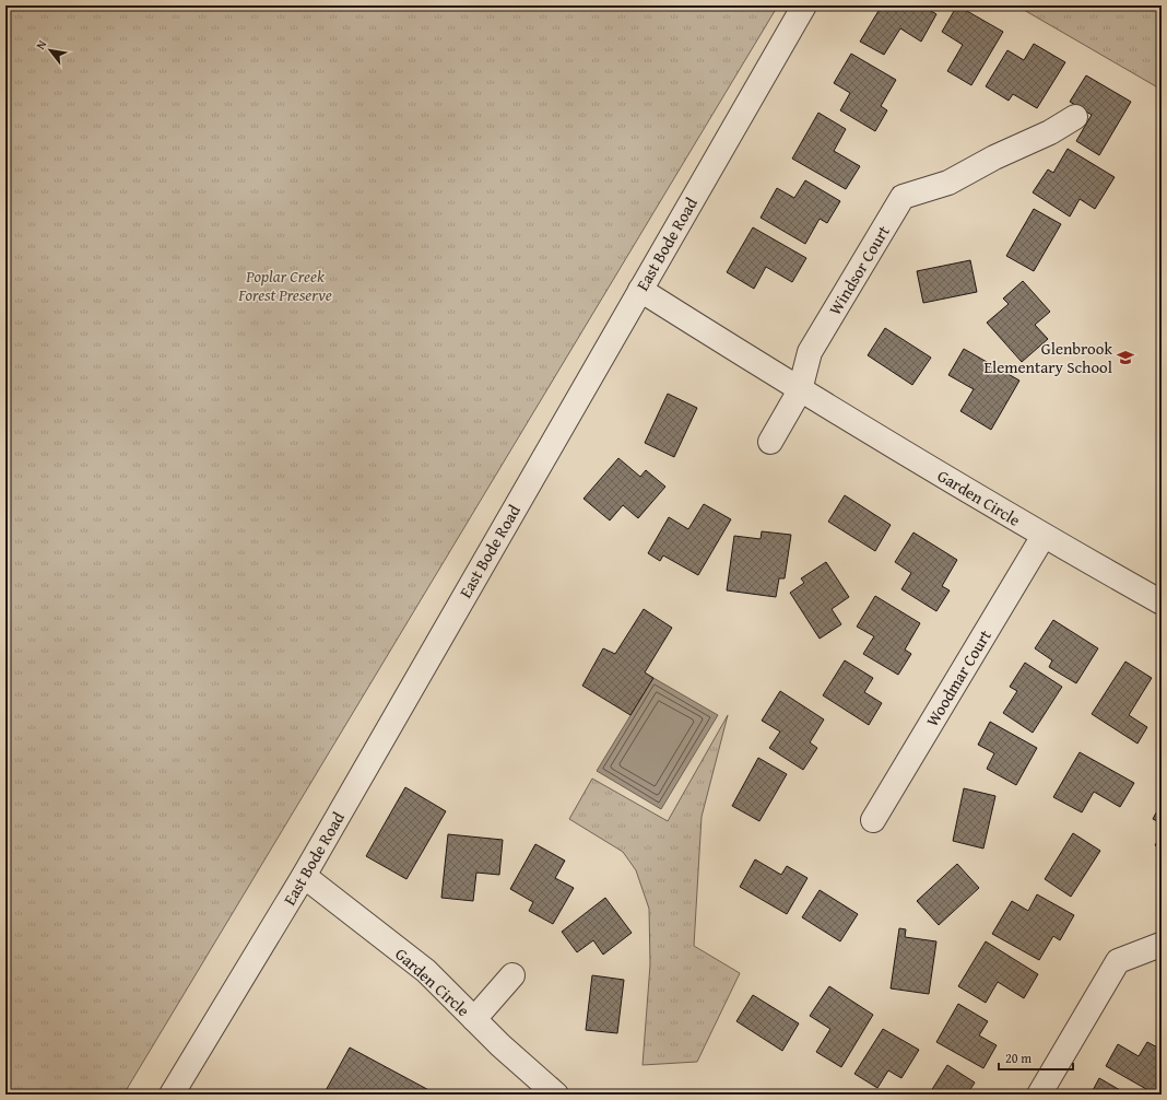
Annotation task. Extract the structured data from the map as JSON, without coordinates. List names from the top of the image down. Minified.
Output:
{"streets":{"street":["East Bode Road","Windsor Court","Garden Circle","Woodmar Court"]},"crossings":[["East Bode Road","Garden Circle"],["Windsor Court","Garden Circle"],["Garden Circle","Woodmar Court"]],"parks":["Poplar Creek Forest Preserve"],"places":{"school or university":["Glenbrook Elementary School"]},"scale_bar":"20 m","north":"top left"}
